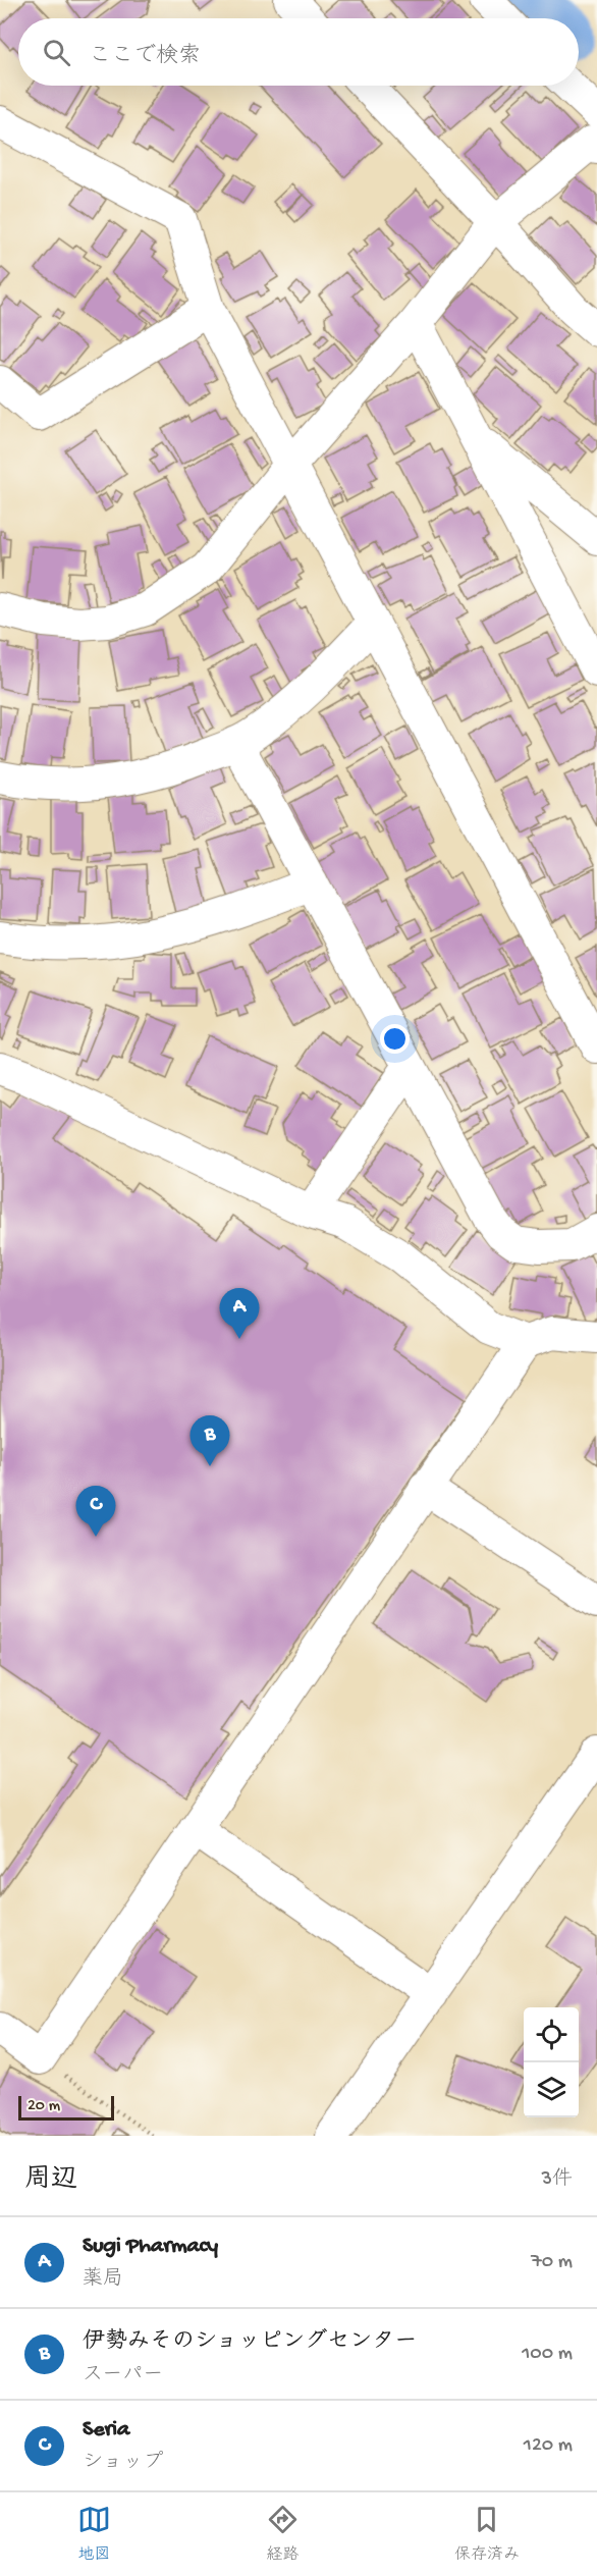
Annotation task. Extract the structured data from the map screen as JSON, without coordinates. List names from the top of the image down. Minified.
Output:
{"scale_bar":"20 m","page":{"search":"ここで検索","pins":["A","B","C"],"scale":"20 m","heading":["周辺","3件"],"list":[{"mark":"A","name":"Sugi Pharmacy","note":"薬局","value":"70 m"},{"mark":"B","name":"伊勢みそのショッピングセンター","note":"スーパー","value":"100 m"},{"mark":"C","name":"Seria","note":"ショップ","value":"120 m"}],"nav":["地図","経路","保存済み"]}}
